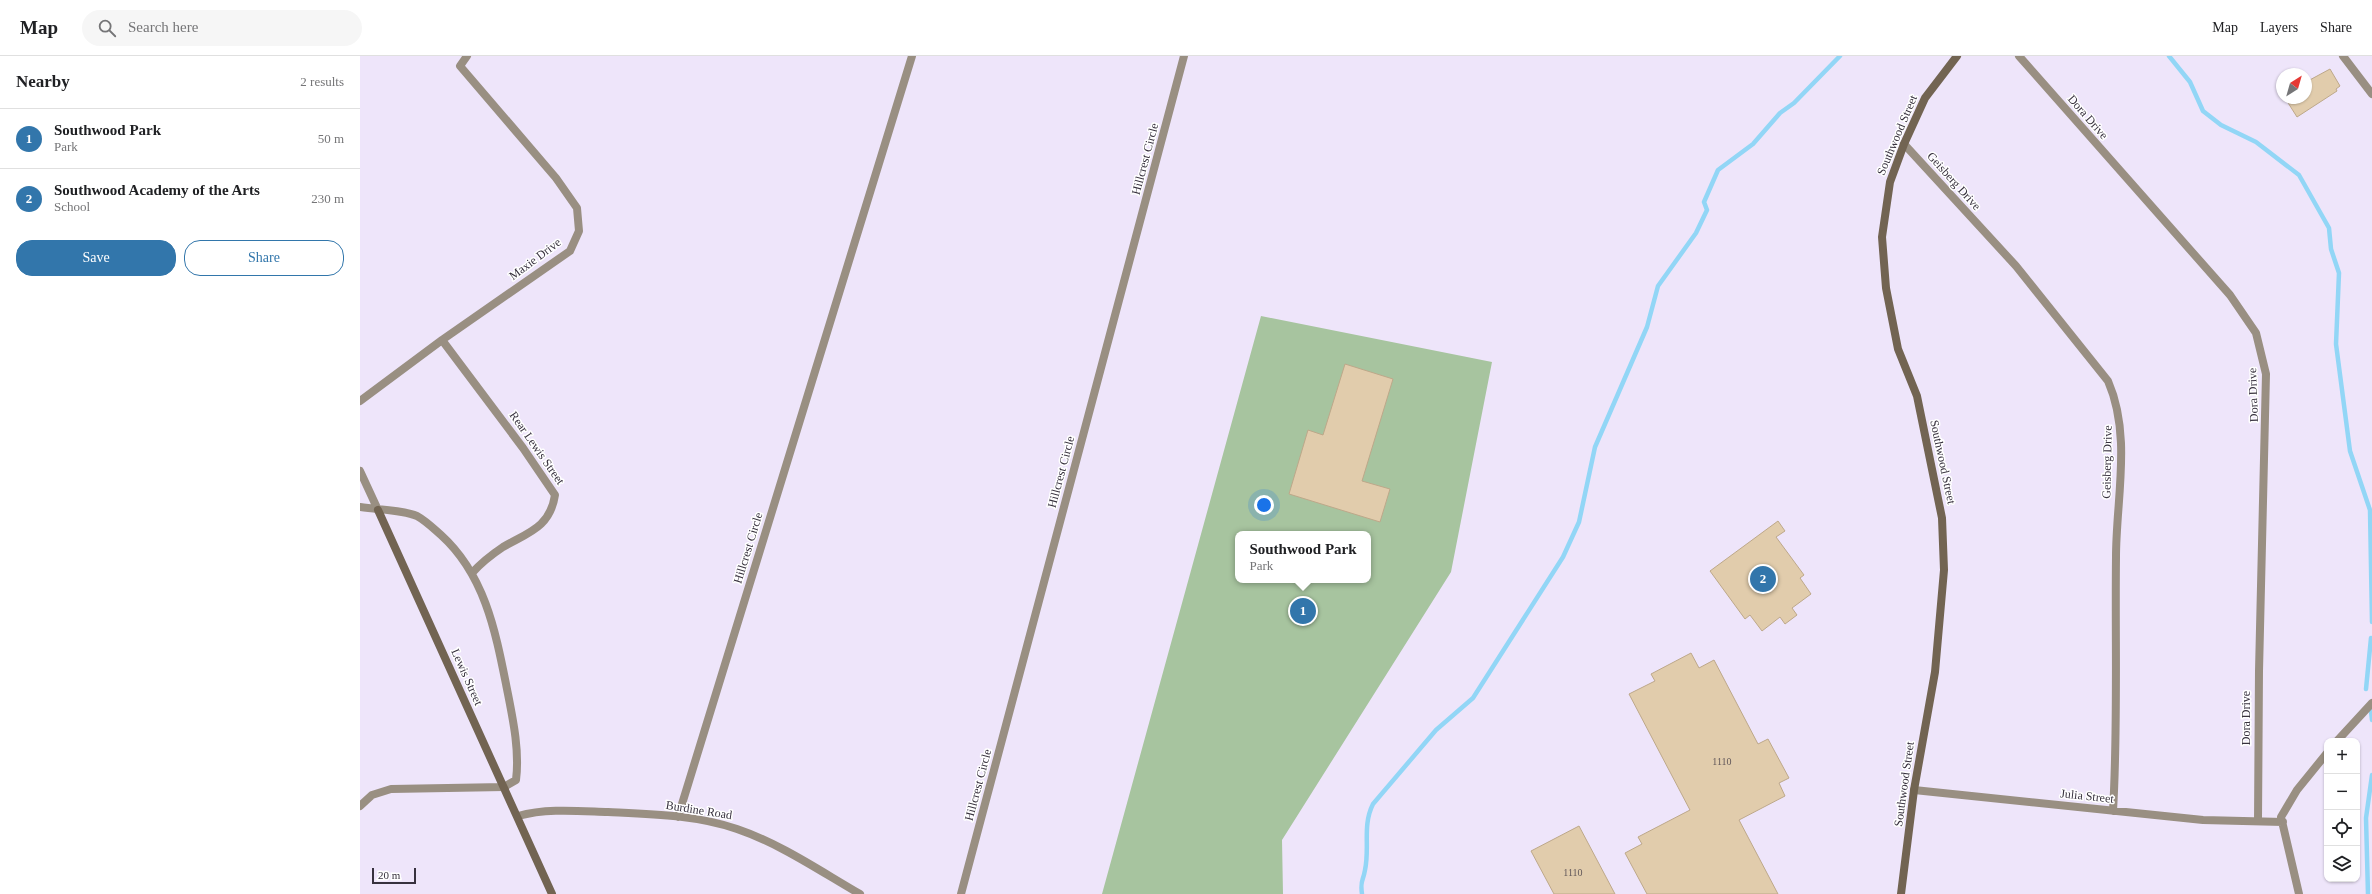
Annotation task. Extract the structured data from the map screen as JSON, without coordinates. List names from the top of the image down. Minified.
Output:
{"streets":{"street":["Dora Drive","Southwood Street","Hillcrest Circle","Geisberg Drive","Maxie Drive","Rear Lewis Street","Lewis Street","Julia Street","Burdine Road"]},"crossings":[["Dora Drive","Julia Street"],["Southwood Street","Geisberg Drive"],["Southwood Street","Julia Street"],["Hillcrest Circle","Burdine Road"],["Geisberg Drive","Julia Street"],["Maxie Drive","Rear Lewis Street"],["Lewis Street","Burdine Road"]],"house_numbers":["1110","1110"],"scale_bar":"20 m","north":"top right","page":{"header":"Map","search":"Search here","nav":["Map","Layers","Share"],"heading":["Nearby","2 results"],"list":[{"mark":"1","name":"Southwood Park","note":"Park","value":"50 m"},{"mark":"2","name":"Southwood Academy of the Arts","note":"School","value":"230 m"}],"buttons":["Save","Share"],"popup":["Southwood Park","Park"],"pins":["2","1"],"map_buttons":["+","−"],"scale":"20 m"}}
